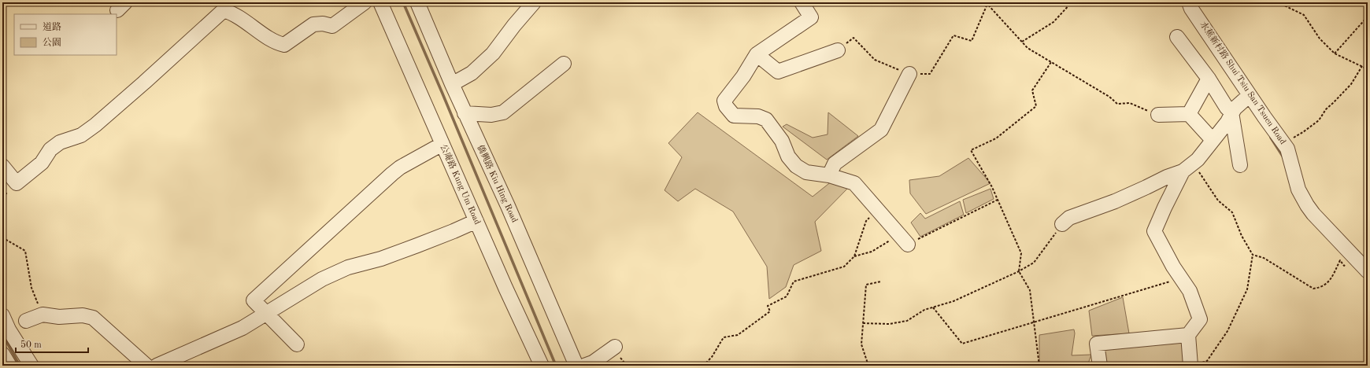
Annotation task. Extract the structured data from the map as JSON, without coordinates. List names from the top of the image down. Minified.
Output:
{"streets":{"street":["水蕉新村路 Shui Tsiu San Tsuen Road","僑興路 Kiu Hing Road","公庵路 Kung Um Road"]},"legend":["道路","公園"],"scale_bar":"50 m"}
